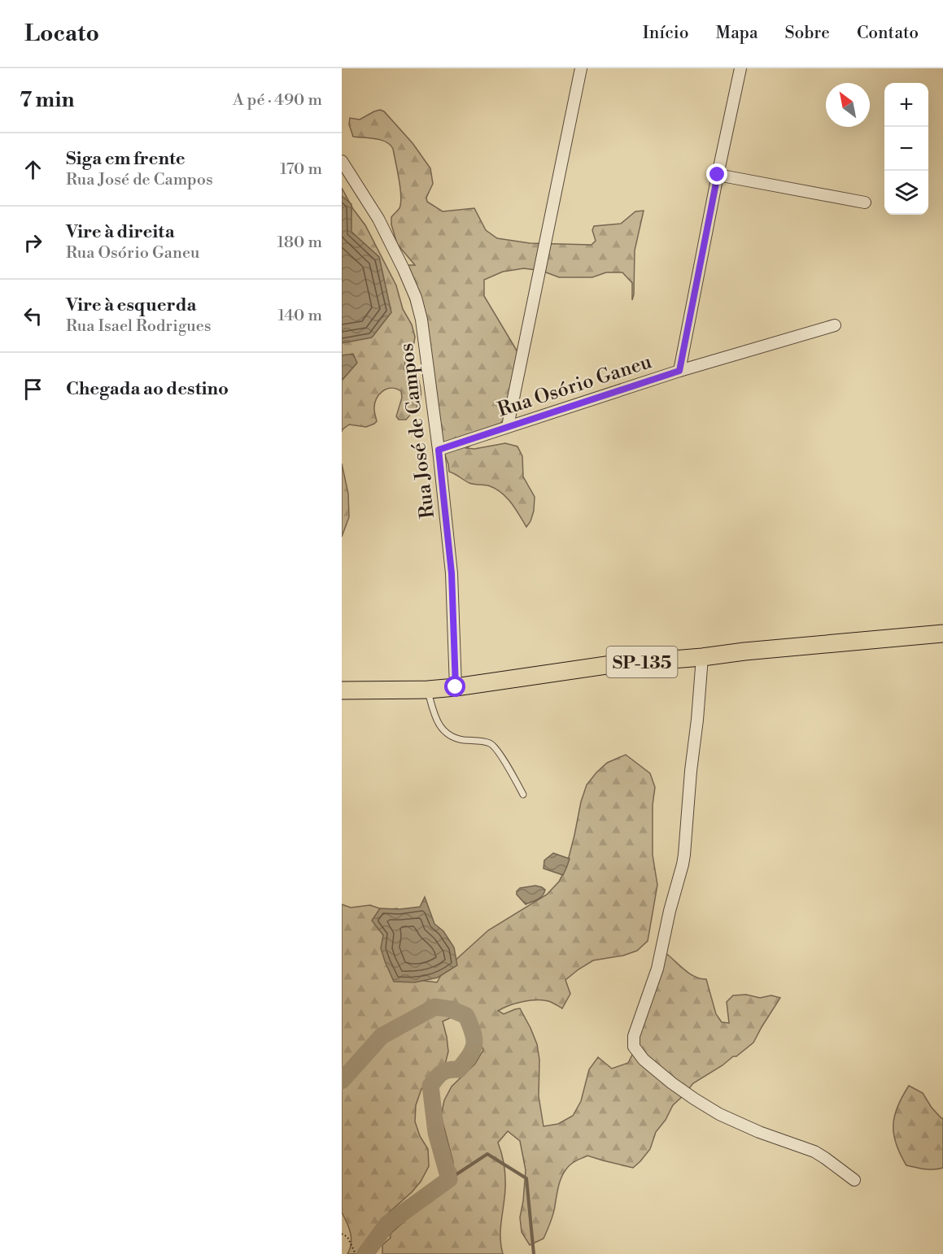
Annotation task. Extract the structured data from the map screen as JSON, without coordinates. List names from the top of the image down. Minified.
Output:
{"streets":{"main road":["SP-135"],"street":["Rua Osório Ganeu","Rua José de Campos"]},"crossings":[["Rua Osório Ganeu","Rua José de Campos"],["Rua José de Campos","SP-135"]],"north":"top left","page":{"header":"Locato","nav":["Início","Mapa","Sobre","Contato"],"heading":["7 min","A pé · 490 m"],"map_buttons":["+","−"],"list":[["Siga em frente","Rua José de Campos","170 m"],["Vire à direita","Rua Osório Ganeu","180 m"],["Vire à esquerda","Rua Isael Rodrigues","140 m"],"Chegada ao destino"]}}
